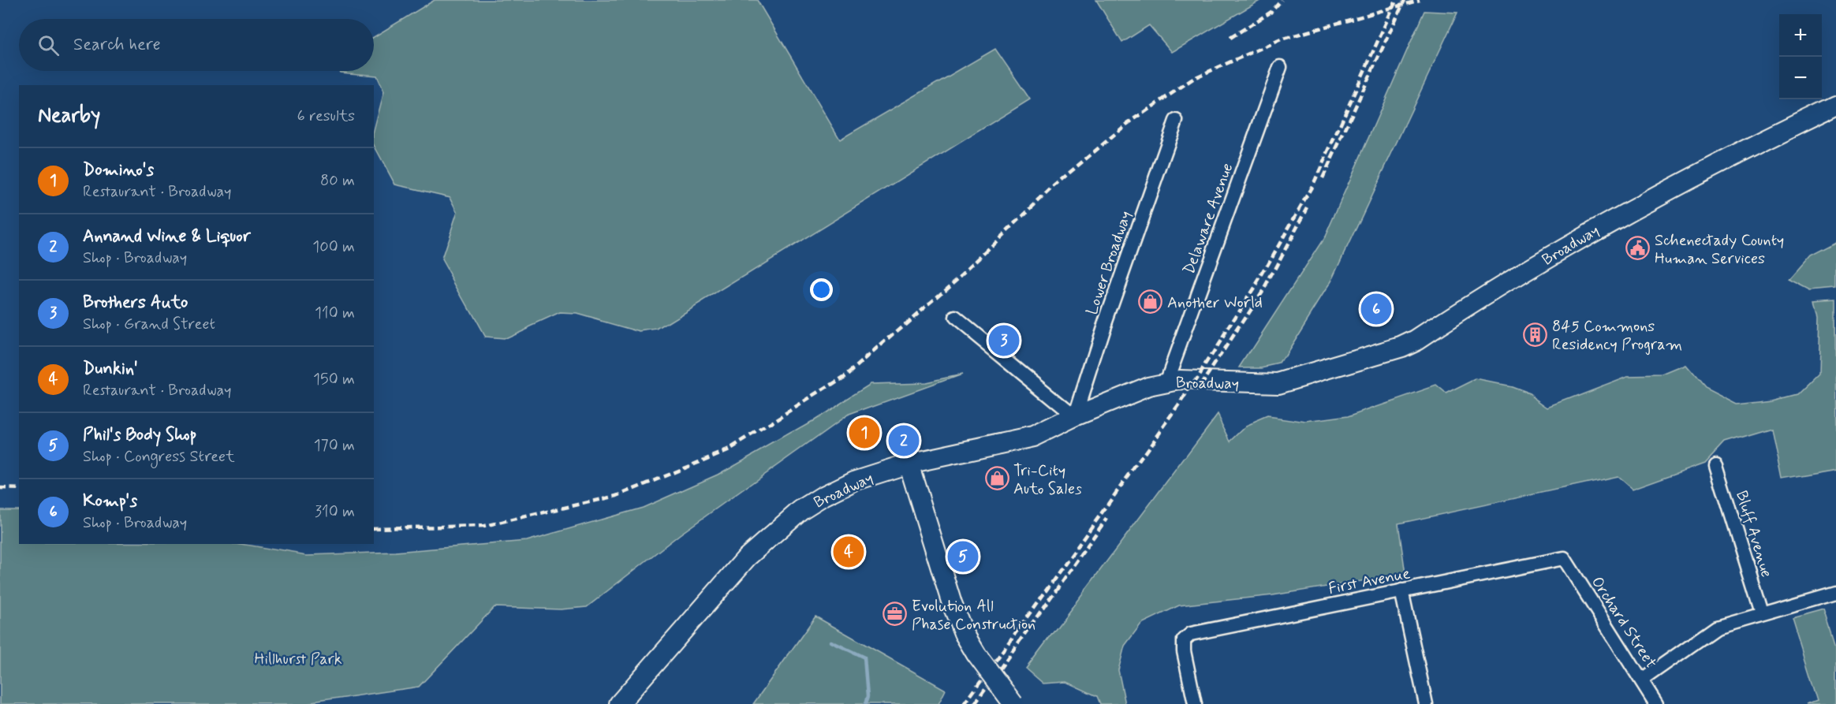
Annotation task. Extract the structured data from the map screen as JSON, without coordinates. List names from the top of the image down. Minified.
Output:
{"streets":{"main road":["Broadway"],"street":["Delaware Avenue","Lower Broadway","Bluff Avenue","First Avenue","Orchard Street"]},"crossings":[["Delaware Avenue","Broadway"],["Broadway","Lower Broadway"],["First Avenue","Orchard Street"]],"parks":["Hillhurst Park"],"places":{"public building":["Schenectady County Human Services"],"shop":["Another World","Tri-City Auto Sales"],"building":["845 Commons Residency Program"],"office":["Evolution All Phase Construction"]},"page":{"map_buttons":["+","−"],"search":"Search here","heading":["Nearby","6 results"],"list":[{"mark":"1","name":"Domino's","note":"Restaurant · Broadway","value":"80 m"},{"mark":"2","name":"Annand Wine & Liquor","note":"Shop · Broadway","value":"100 m"},{"mark":"3","name":"Brothers Auto","note":"Shop · Grand Street","value":"110 m"},{"mark":"4","name":"Dunkin'","note":"Restaurant · Broadway","value":"150 m"},{"mark":"5","name":"Phil's Body Shop","note":"Shop · Congress Street","value":"170 m"},{"mark":"6","name":"Komp's","note":"Shop · Broadway","value":"310 m"}],"pins":["6","3","1","2","4","5"]}}
